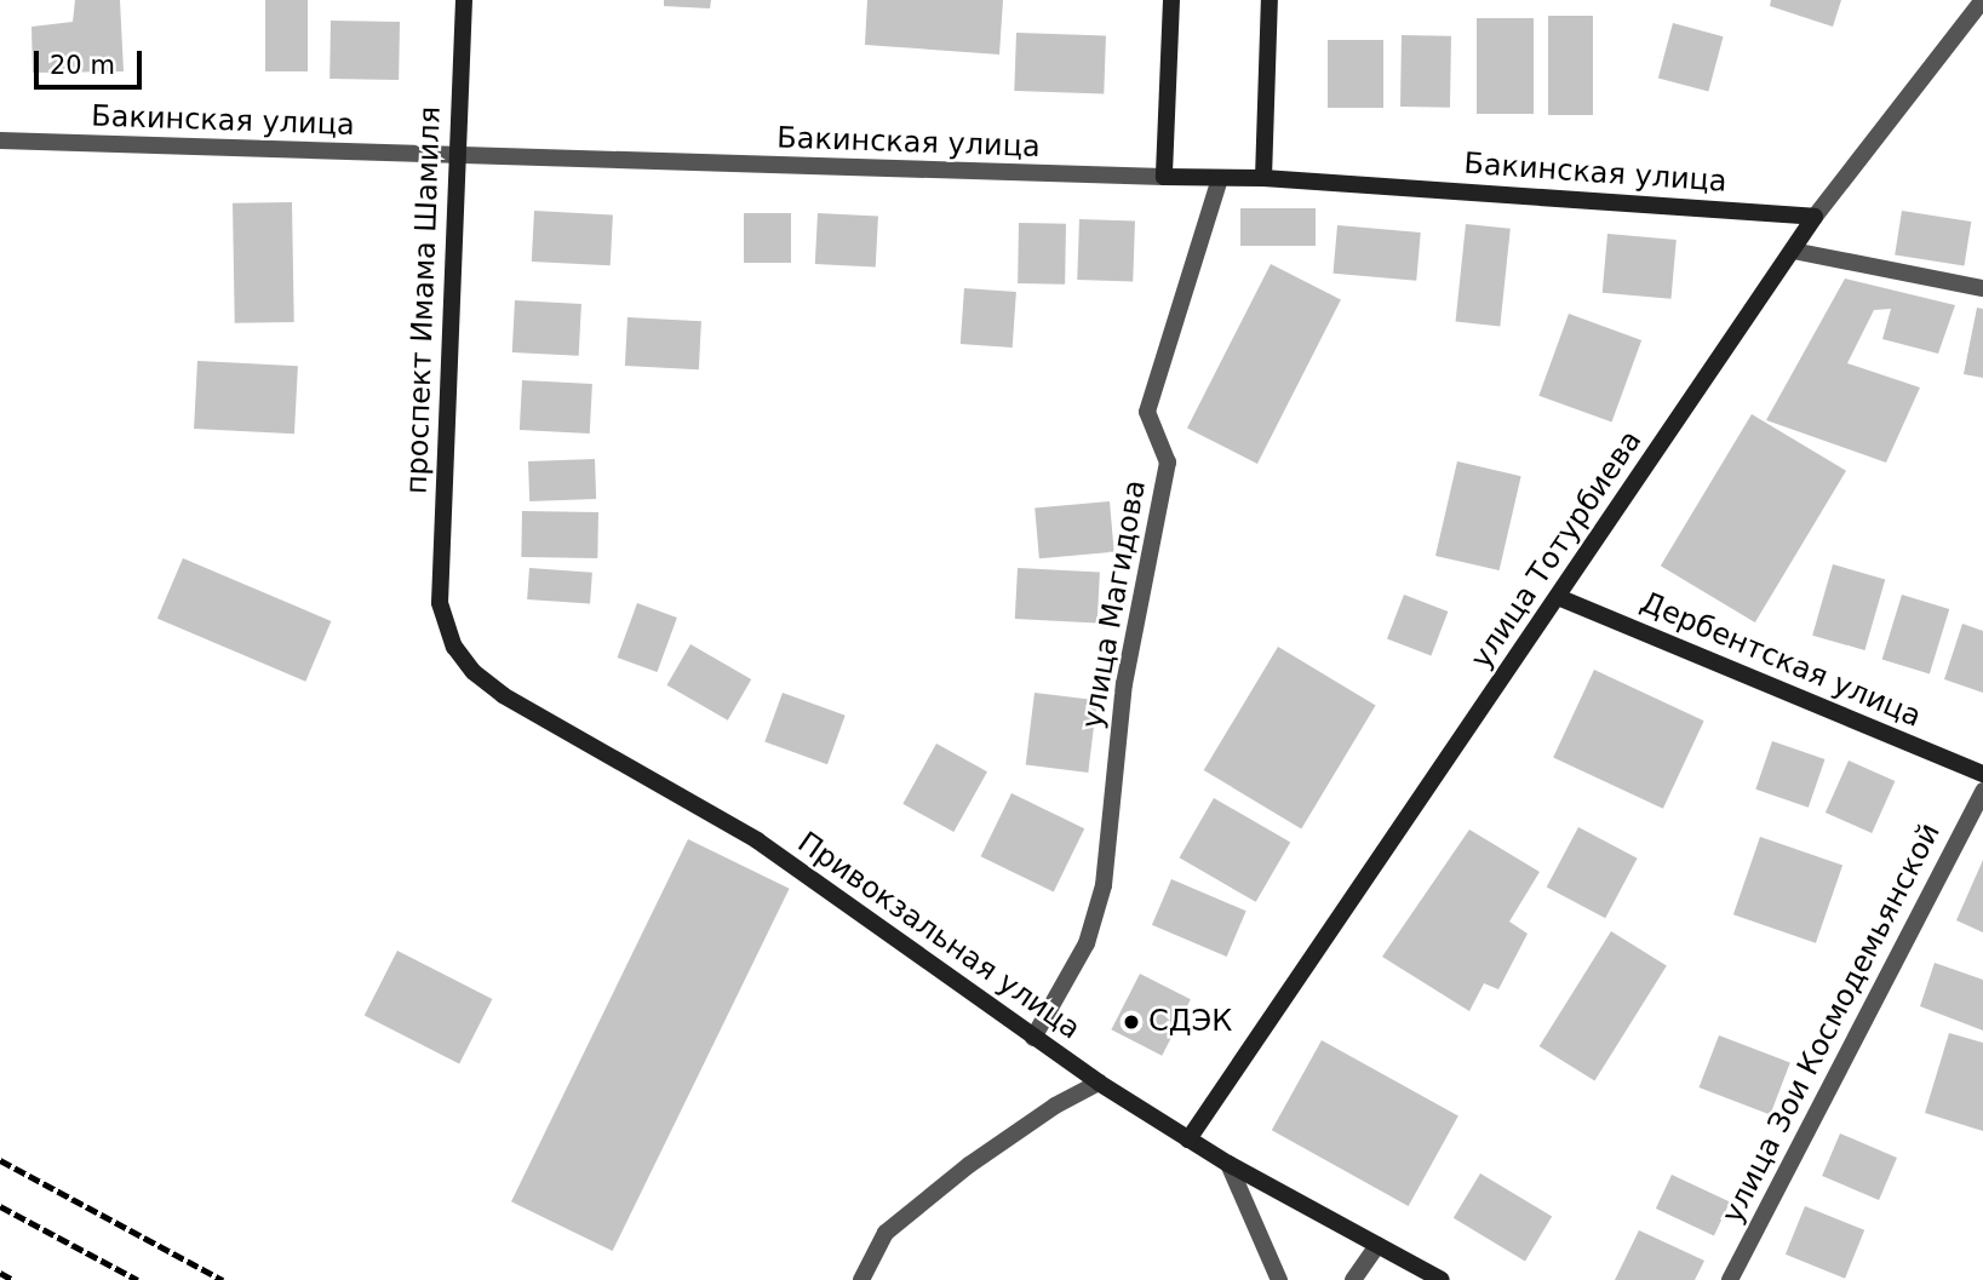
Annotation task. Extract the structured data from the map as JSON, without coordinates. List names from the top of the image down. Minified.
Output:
{"streets":{"main road":["Бакинская улица","проспект Имама Шамиля","улица Тотурбиева","Дербентская улица","Привокзальная улица"],"street":["улица Магидова","улица Зои Космодемьянской"]},"crossings":[["Бакинская улица","проспект Имама Шамиля"],["Бакинская улица","улица Тотурбиева"],["Бакинская улица","улица Магидова"],["проспект Имама Шамиля","Привокзальная улица"],["улица Тотурбиева","Дербентская улица"],["улица Тотурбиева","Привокзальная улица"],["улица Магидова","Привокзальная улица"]],"places":["СДЭК"],"scale_bar":"20 m"}
